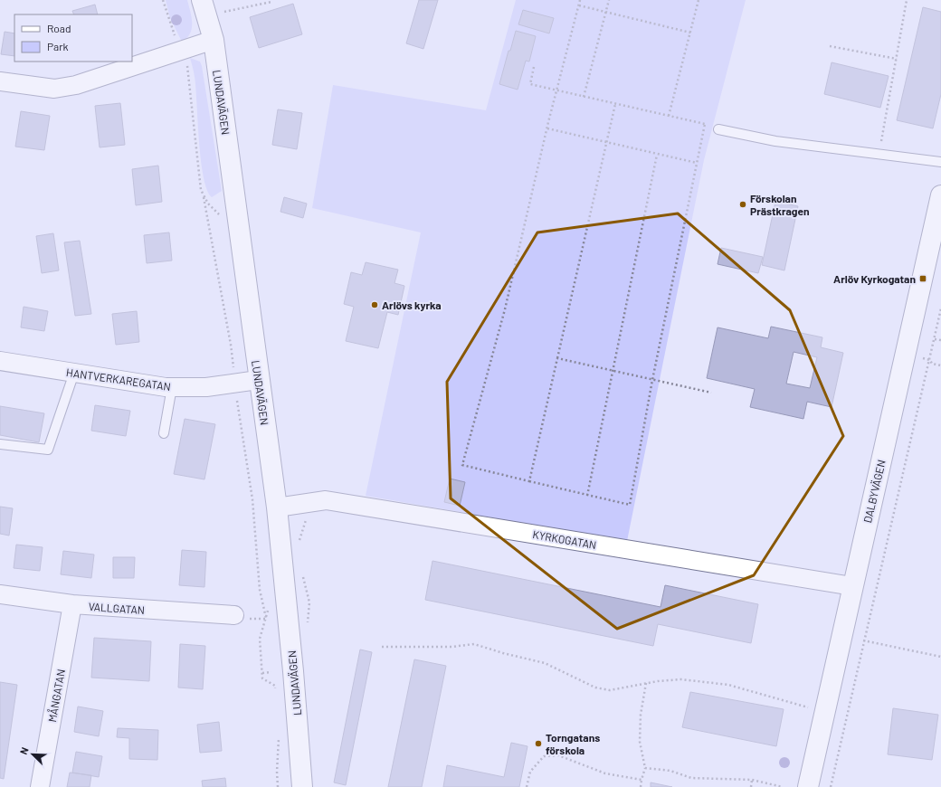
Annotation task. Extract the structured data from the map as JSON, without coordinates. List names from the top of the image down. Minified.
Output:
{"streets":{"main road":["LUNDAVÄGEN","DALBYVÄGEN"],"street":["HANTVERKAREGATAN","KYRKOGATAN","VALLGATAN","MÅNGATAN"]},"crossings":[["LUNDAVÄGEN","HANTVERKAREGATAN"],["LUNDAVÄGEN","KYRKOGATAN"],["DALBYVÄGEN","KYRKOGATAN"],["VALLGATAN","MÅNGATAN"]],"places":{"other":["Förskolan Prästkragen","Arlövs kyrka","Torngatans förskola"],"transit":["Arlöv Kyrkogatan"]},"legend":["Road","Park"],"north":"top left"}
